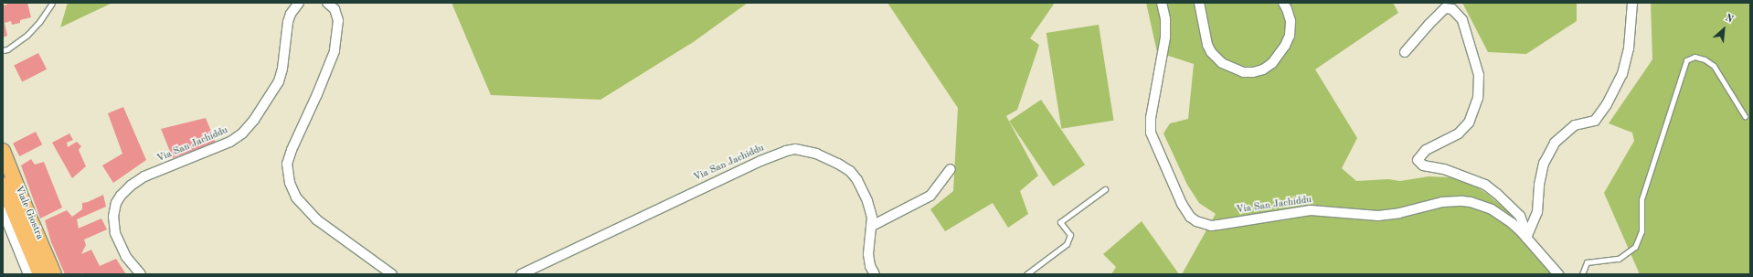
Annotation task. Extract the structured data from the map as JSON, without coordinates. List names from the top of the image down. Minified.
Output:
{"streets":{"main road":["Viale Giostra"],"street":["Via San Jachiddu"]},"north":"top right"}
